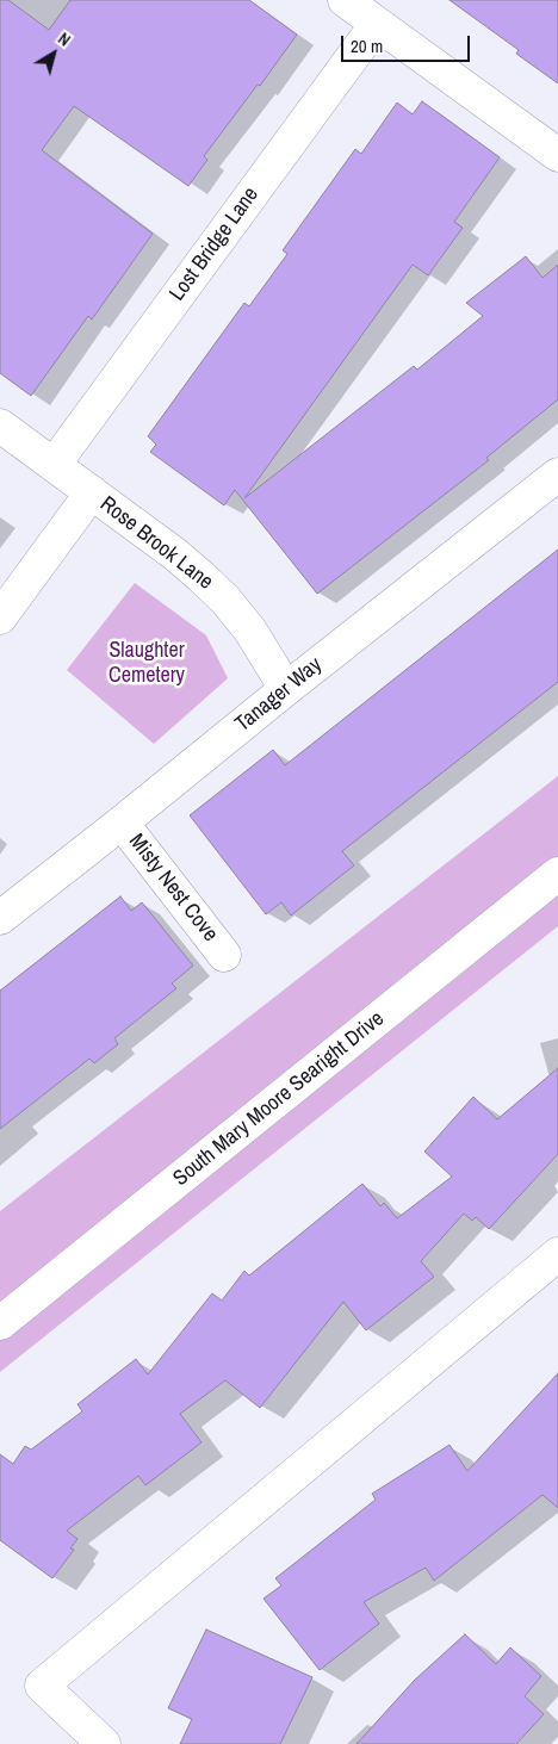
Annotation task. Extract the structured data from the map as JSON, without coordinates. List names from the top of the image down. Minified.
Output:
{"streets":{"street":["Lost Bridge Lane","Rose Brook Lane","Tanager Way","Misty Nest Cove","South Mary Moore Searight Drive"]},"crossings":[["Lost Bridge Lane","Rose Brook Lane"],["Rose Brook Lane","Tanager Way"],["Tanager Way","Misty Nest Cove"]],"parks":["Slaughter Cemetery"],"scale_bar":"20 m","north":"top right"}
